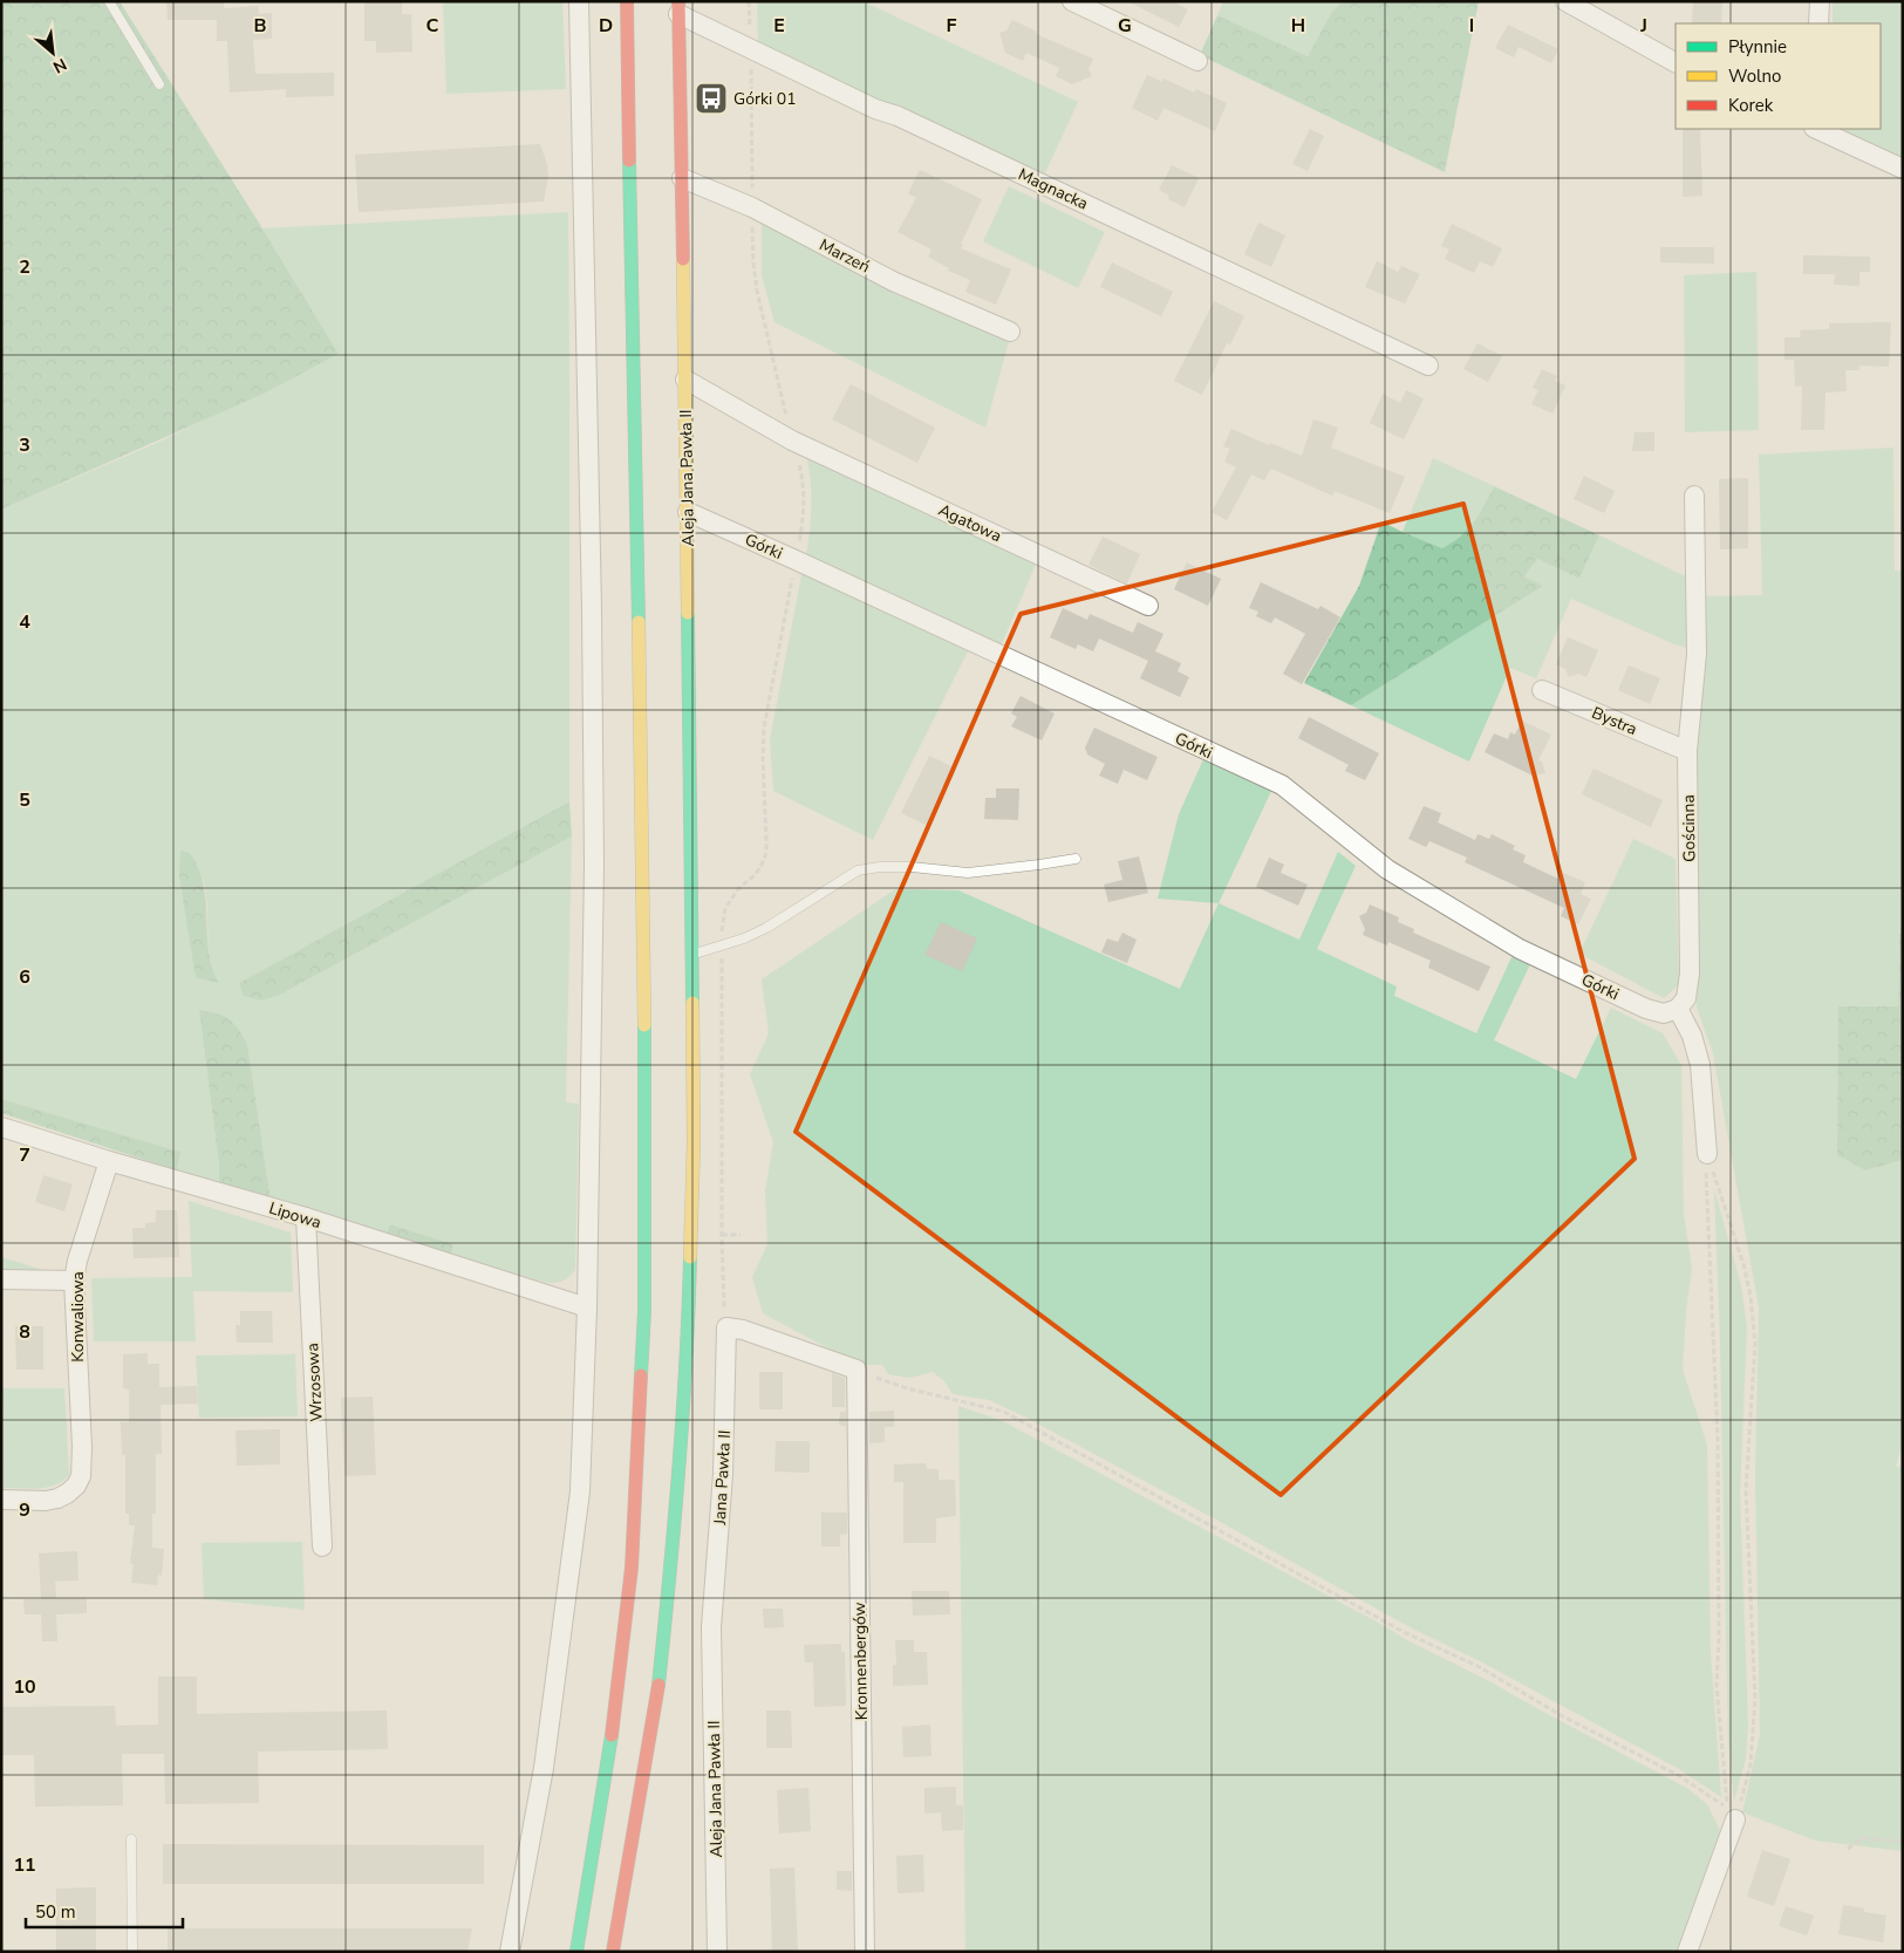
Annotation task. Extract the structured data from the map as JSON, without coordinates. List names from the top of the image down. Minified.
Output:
{"streets":{"main road":["Aleja Jana Pawła II"],"street":["Magnacka","Marzeń","Agatowa","Górki","Bystra","Gościnna","Lipowa","Konwaliowa","Wrzosowa","Jana Pawła II","Kronnenbergów"]},"crossings":[["Magnacka","Aleja Jana Pawła II"],["Marzeń","Aleja Jana Pawła II"],["Aleja Jana Pawła II","Agatowa"],["Aleja Jana Pawła II","Górki"],["Aleja Jana Pawła II","Jana Pawła II"],["Górki","Gościnna"],["Bystra","Gościnna"],["Lipowa","Konwaliowa"],["Lipowa","Wrzosowa"]],"places":{"bus stop":["Górki 01"]},"legend":["Płynnie","Wolno","Korek"],"scale_bar":"50 m","north":"bottom right","grid":{"columns":["B","C","D","E","F","G","H","I","J"],"rows":["2","3","4","5","6","7","8","9","10","11"]}}
